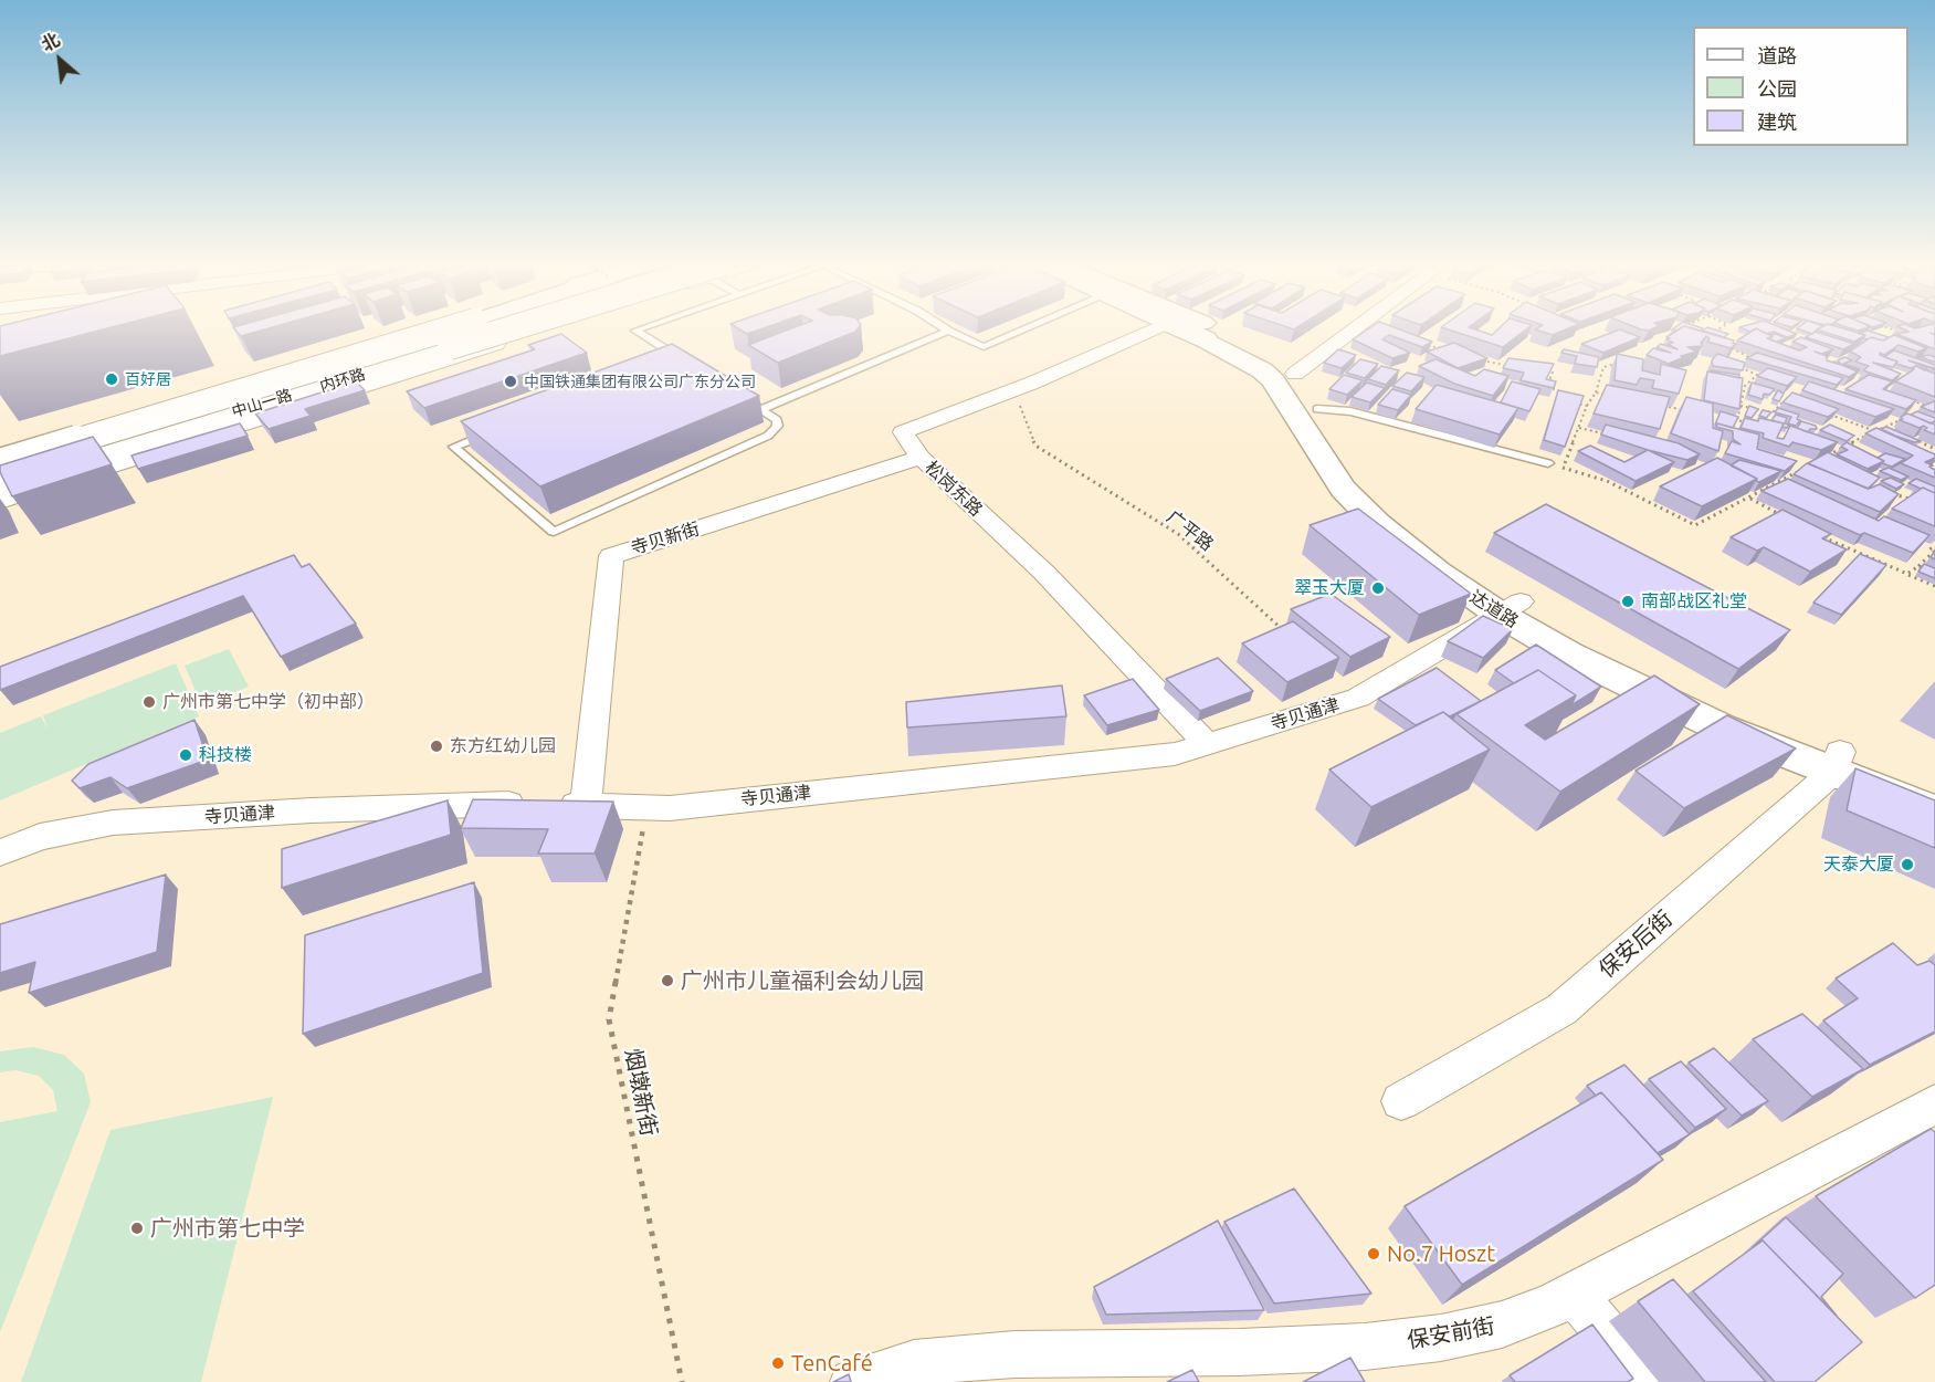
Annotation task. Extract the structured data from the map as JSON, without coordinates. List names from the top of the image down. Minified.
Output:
{"streets":{"main road":["内环路","中山一路","达道路"],"street":["松岗东路","寺贝新街","寺贝通津","保安后街","保安前街"],"path":["广平路","烟墩新街"]},"crossings":[["松岗东路","广平路"],["松岗东路","寺贝新街"],["松岗东路","寺贝通津"],["寺贝新街","寺贝通津"],["达道路","寺贝通津"],["达道路","保安后街"],["寺贝通津","烟墩新街"]],"places":["百好居","中国铁通集团有限公司广东分公司","翠玉大厦","南部战区礼堂","广州市第七中学（初中部）","东方红幼儿园","科技楼","天泰大厦","广州市儿童福利会幼儿园","广州市第七中学","No.7 Hoszt","TenCafé"],"legend":["道路","公园","建筑"],"north":"top left"}
